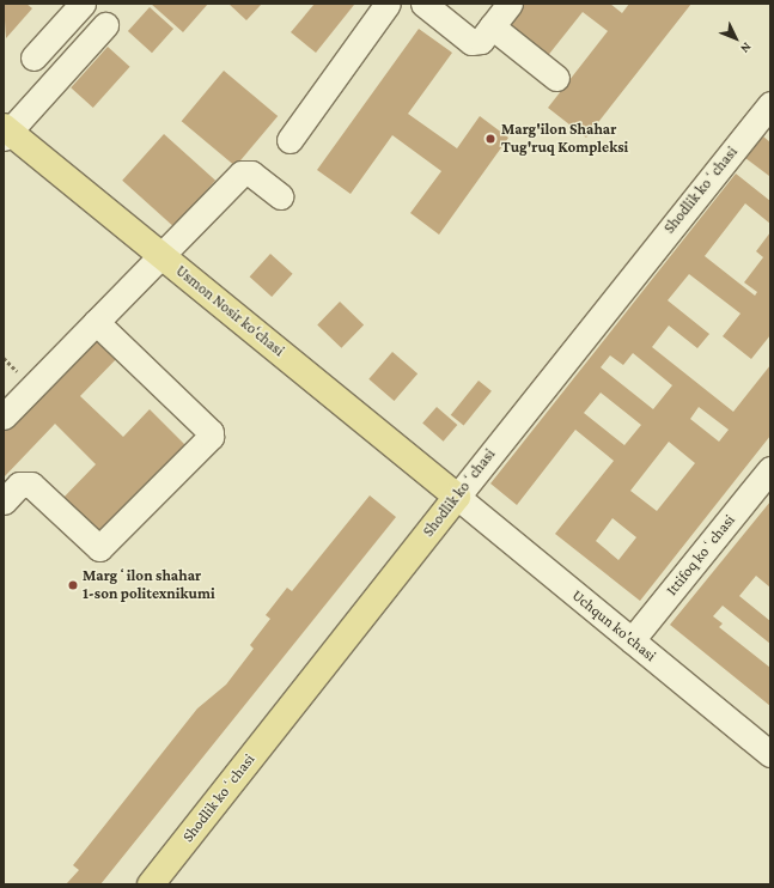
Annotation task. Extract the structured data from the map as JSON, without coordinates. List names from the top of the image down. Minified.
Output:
{"streets":{"main road":["Shodlik koʻchasi","Usmon Nosir ko‘chasi"],"street":["Ittifoq koʻchasi","Uchqun ko'chasi"]},"crossings":[["Shodlik koʻchasi","Usmon Nosir ko‘chasi"],["Shodlik koʻchasi","Uchqun ko'chasi"],["Usmon Nosir ko‘chasi","Uchqun ko'chasi"],["Ittifoq koʻchasi","Uchqun ko'chasi"]],"places":["Marg'ilon Shahar Tug'ruq Kompleksi","Margʻilon shahar 1-son politexnikumi"],"north":"bottom right"}
